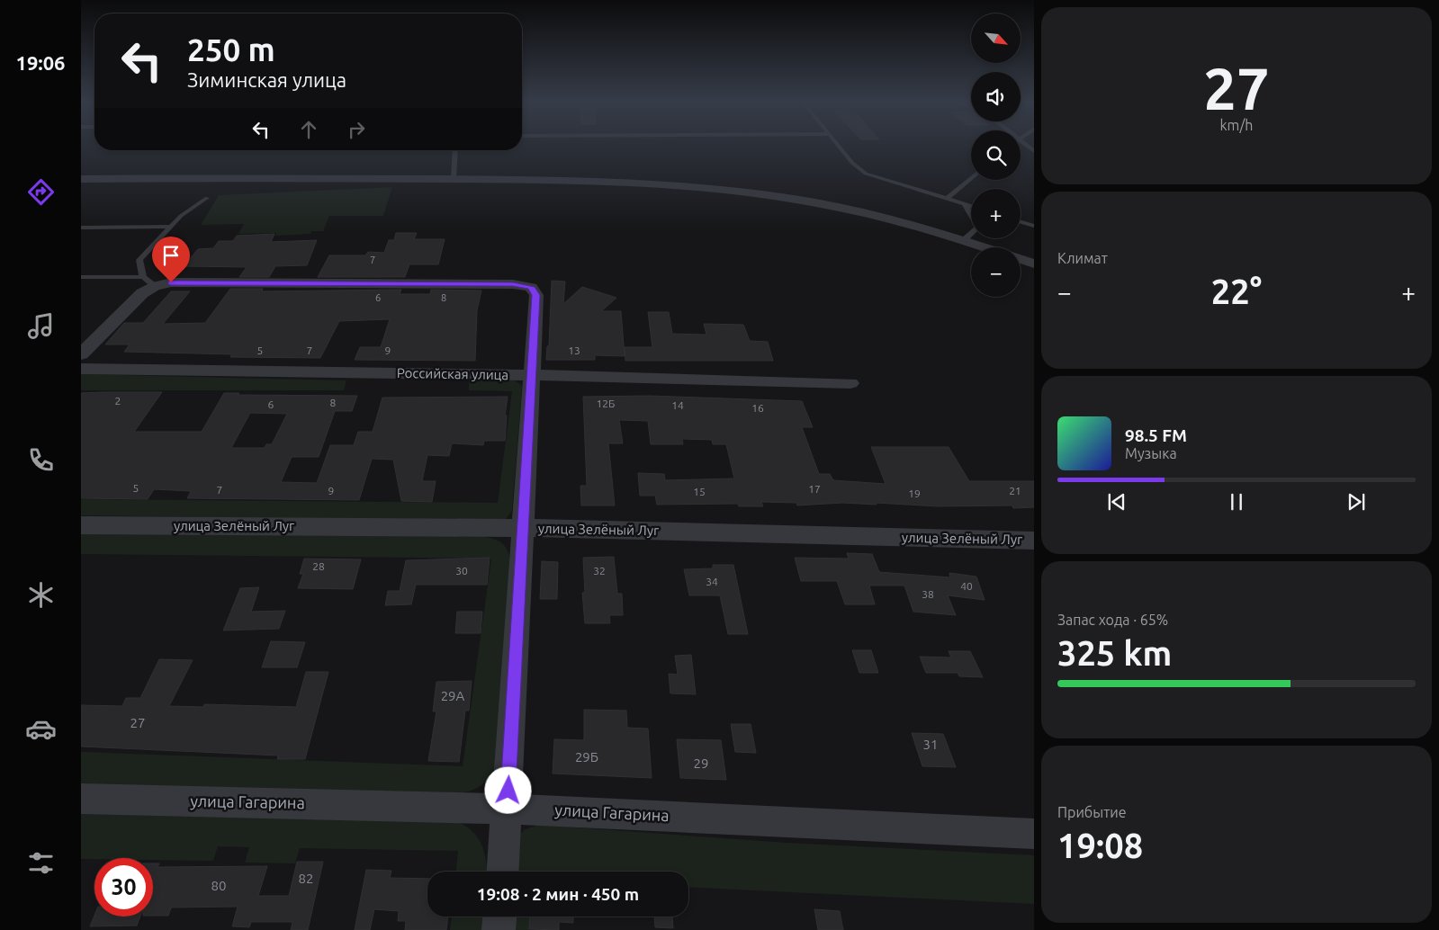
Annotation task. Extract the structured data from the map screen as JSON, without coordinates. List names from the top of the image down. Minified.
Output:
{"streets":{"street":["Российская улица","улица Зелёный Луг","улица Гагарина"]},"house_numbers":["7","6","8","5","7","9","13","2","8","12Б","6","14","16","5","17","7","9","21","15","19","28","30","32","34","40","38","29А","27","31","29Б","29","82","80"],"north":"bottom right","page":{"tabs":"19:06","tile":[["27","km/h"],"Климат",["Запас хода · 65%","325 km"],["Прибытие","19:08"]],"map_buttons":["+","−"],"turn":["250 m","Зиминская улица"],"heat":["−","22°","+"],"song":["98.5 FM","Музыка"],"limit":"30","trip":"19:08 · 2 мин · 450 m"}}
